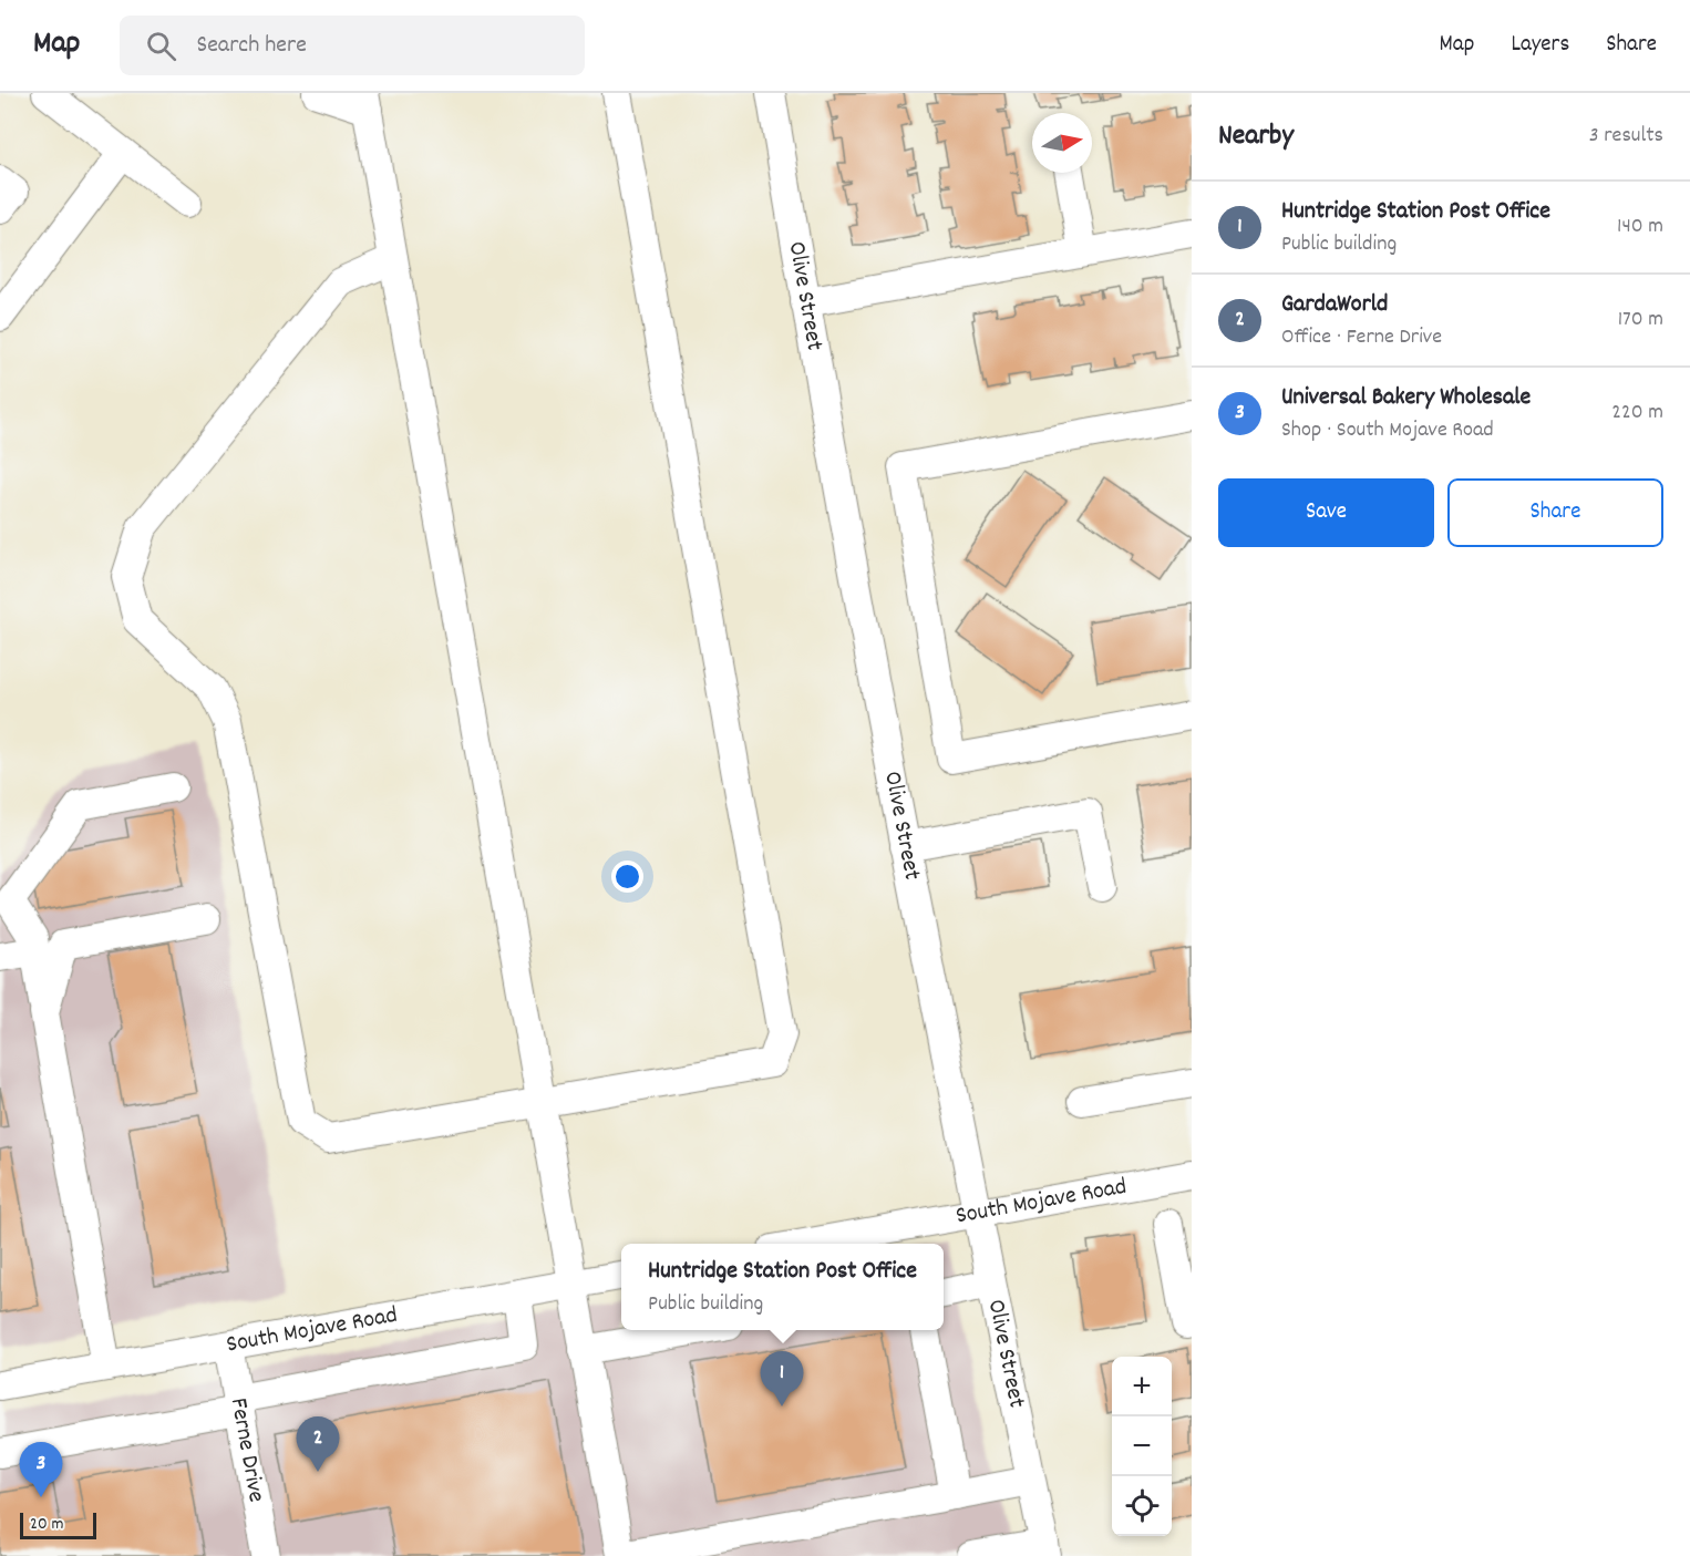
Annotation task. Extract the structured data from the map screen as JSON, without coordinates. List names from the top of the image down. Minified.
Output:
{"streets":{"street":["Olive Street","South Mojave Road","Ferne Drive"]},"crossings":[["Olive Street","South Mojave Road"],["South Mojave Road","Ferne Drive"]],"scale_bar":"20 m","north":"right","page":{"header":"Map","search":"Search here","nav":["Map","Layers","Share"],"heading":["Nearby","3 results"],"list":[{"mark":"1","name":"Huntridge Station Post Office","note":"Public building","value":"140 m"},{"mark":"2","name":"GardaWorld","note":"Office · Ferne Drive","value":"170 m"},{"mark":"3","name":"Universal Bakery Wholesale","note":"Shop · South Mojave Road","value":"220 m"}],"buttons":["Save","Share"],"popup":["Huntridge Station Post Office","Public building"],"pins":["1","2","3"],"map_buttons":["+","−"],"scale":"20 m"}}
